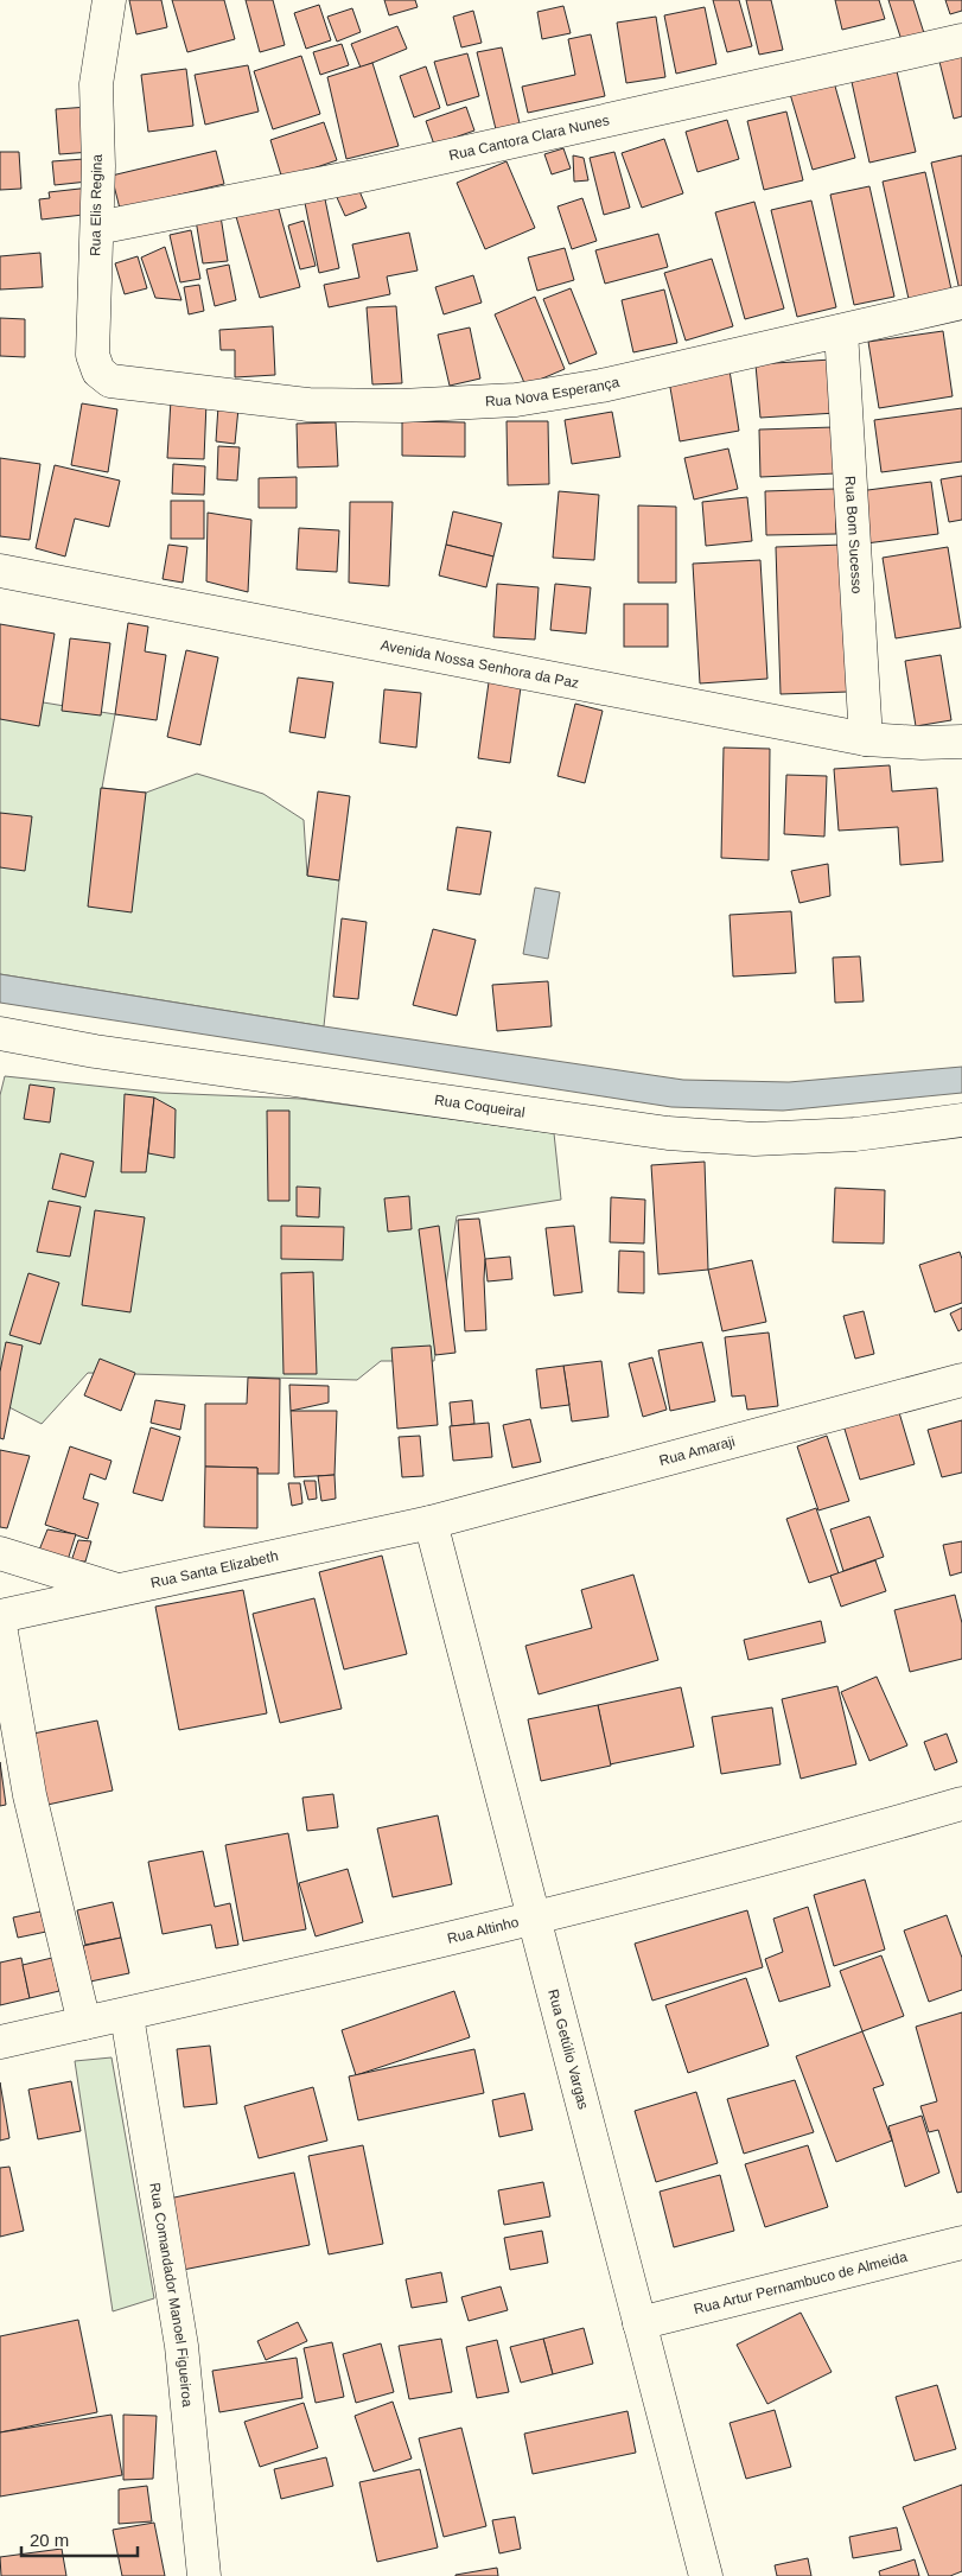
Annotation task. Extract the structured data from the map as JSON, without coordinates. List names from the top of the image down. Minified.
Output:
{"streets":{"street":["Rua Cantora Clara Nunes","Rua Elis Regina","Rua Nova Esperança","Rua Bom Sucesso","Avenida Nossa Senhora da Paz","Rua Coqueiral","Rua Amaraji","Rua Santa Elizabeth","Rua Altinho","Rua Getúlio Vargas","Rua Artur Pernambuco de Almeida","Rua Comandador Manoel Figueiroa"]},"crossings":[["Rua Cantora Clara Nunes","Rua Elis Regina"],["Rua Elis Regina","Rua Nova Esperança"],["Rua Nova Esperança","Rua Bom Sucesso"],["Rua Bom Sucesso","Avenida Nossa Senhora da Paz"],["Rua Amaraji","Rua Santa Elizabeth"],["Rua Amaraji","Rua Getúlio Vargas"],["Rua Santa Elizabeth","Rua Getúlio Vargas"],["Rua Altinho","Rua Getúlio Vargas"],["Rua Altinho","Rua Comandador Manoel Figueiroa"],["Rua Getúlio Vargas","Rua Artur Pernambuco de Almeida"]],"scale_bar":"20 m"}
